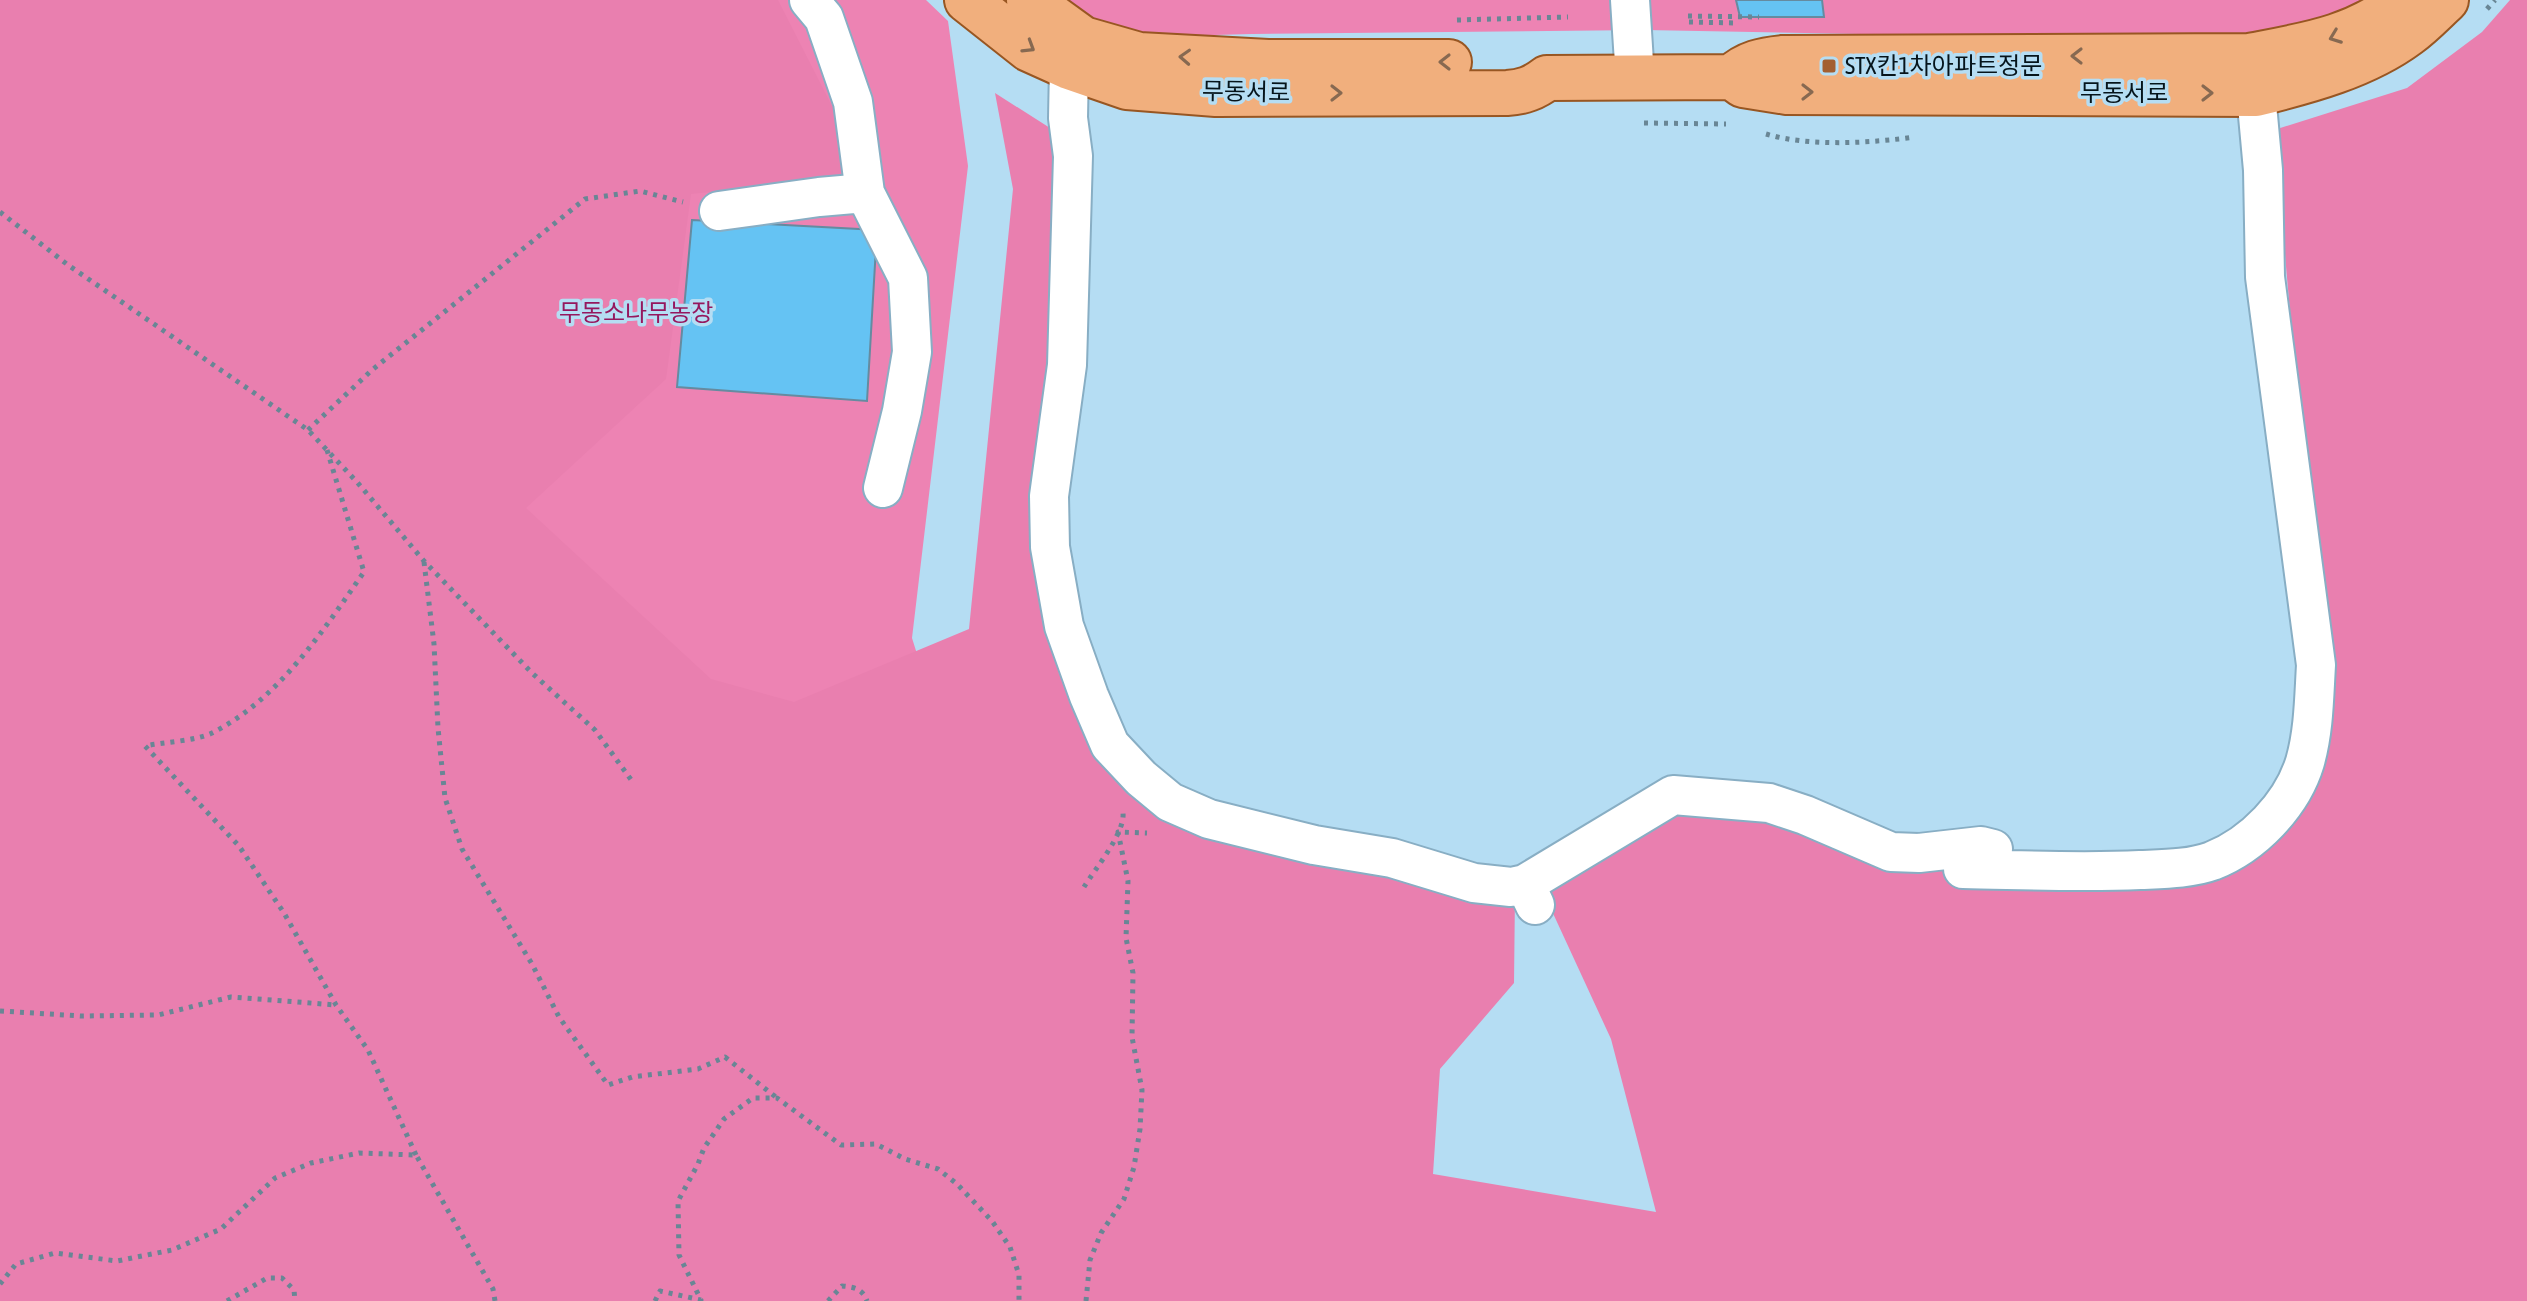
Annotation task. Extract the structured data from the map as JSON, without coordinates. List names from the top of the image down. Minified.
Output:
{"streets":{"main road":["무동서로"]},"parks":["무동소나무농장"],"places":{"transit":["STX칸1차아파트정문"]}}
